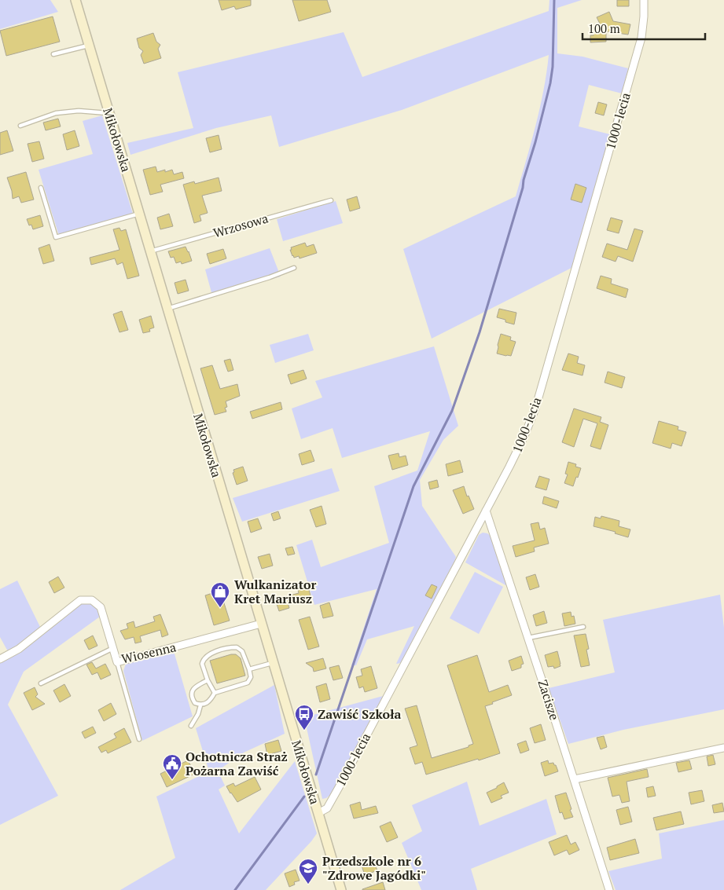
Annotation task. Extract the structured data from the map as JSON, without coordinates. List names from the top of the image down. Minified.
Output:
{"streets":{"main road":["Mikołowska"],"street":["1000-lecia","Wiosenna","Zacisze"],"lane":["Wrzosowa"]},"crossings":[["1000-lecia","Mikołowska"],["1000-lecia","Zacisze"],["Mikołowska","Wrzosowa"],["Mikołowska","Wiosenna"]],"places":{"shop":["Wulkanizator Kret Mariusz"],"bus stop":["Zawiść Szkoła"],"public building":["Ochotnicza Straż Pożarna Zawiść"],"school or university":["Przedszkole nr 6 \"Zdrowe Jagódki\""]},"scale_bar":"100 m"}
